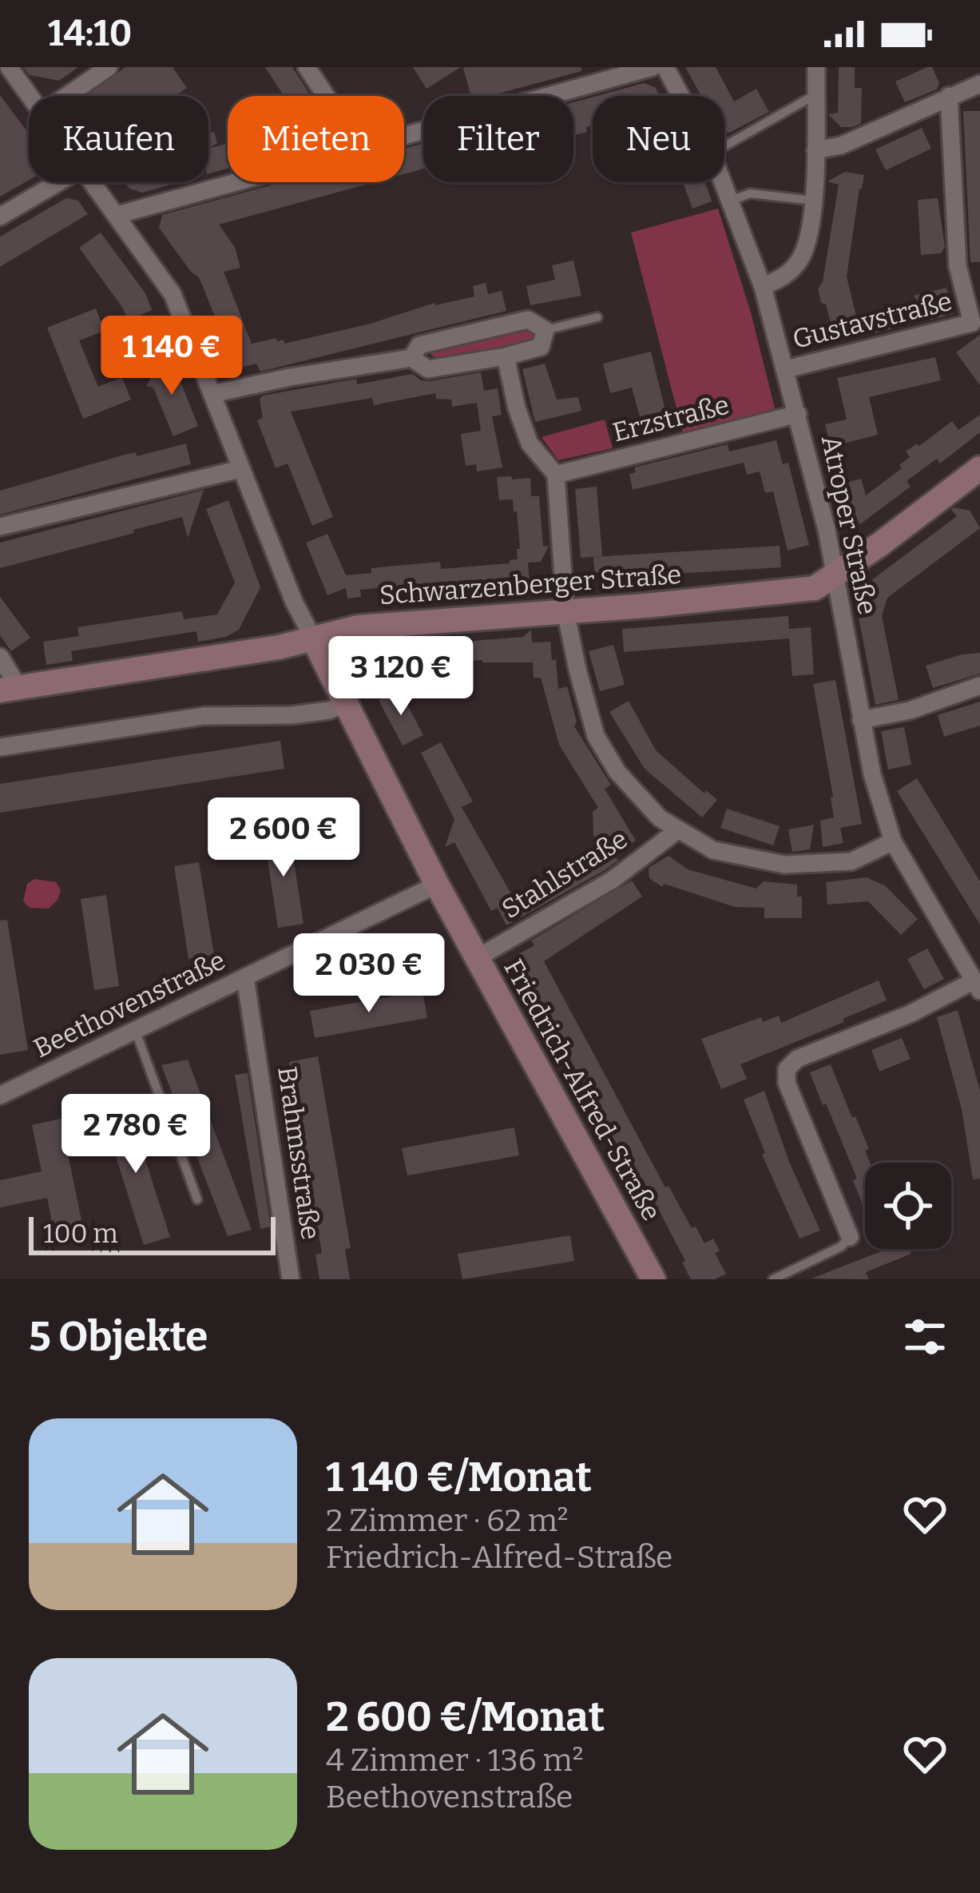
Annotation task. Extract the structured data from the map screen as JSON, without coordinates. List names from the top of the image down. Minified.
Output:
{"streets":{"main road":["Schwarzenberger Straße","Friedrich-Alfred-Straße"],"street":["Gustavstraße","Erzstraße","Atroper Straße","Stahlstraße","Beethovenstraße","Brahmsstraße"]},"crossings":[["Gustavstraße","Atroper Straße"],["Erzstraße","Atroper Straße"],["Atroper Straße","Schwarzenberger Straße"],["Schwarzenberger Straße","Friedrich-Alfred-Straße"],["Stahlstraße","Friedrich-Alfred-Straße"],["Beethovenstraße","Friedrich-Alfred-Straße"],["Beethovenstraße","Brahmsstraße"]],"scale_bar":"100 m","page":{"status":"14:10","chip":["Kaufen","Mieten","Filter","Neu"],"price":["1 140 €","3 120 €","2 600 €","2 030 €","2 780 €"],"scale":"100 m","heading":"5 Objekte","list":[{"name":"1 140 €/Monat","note":"2 Zimmer · 62 m² · Friedrich-Alfred-Straße"},{"name":"2 600 €/Monat","note":"4 Zimmer · 136 m² · Beethovenstraße"}]}}
